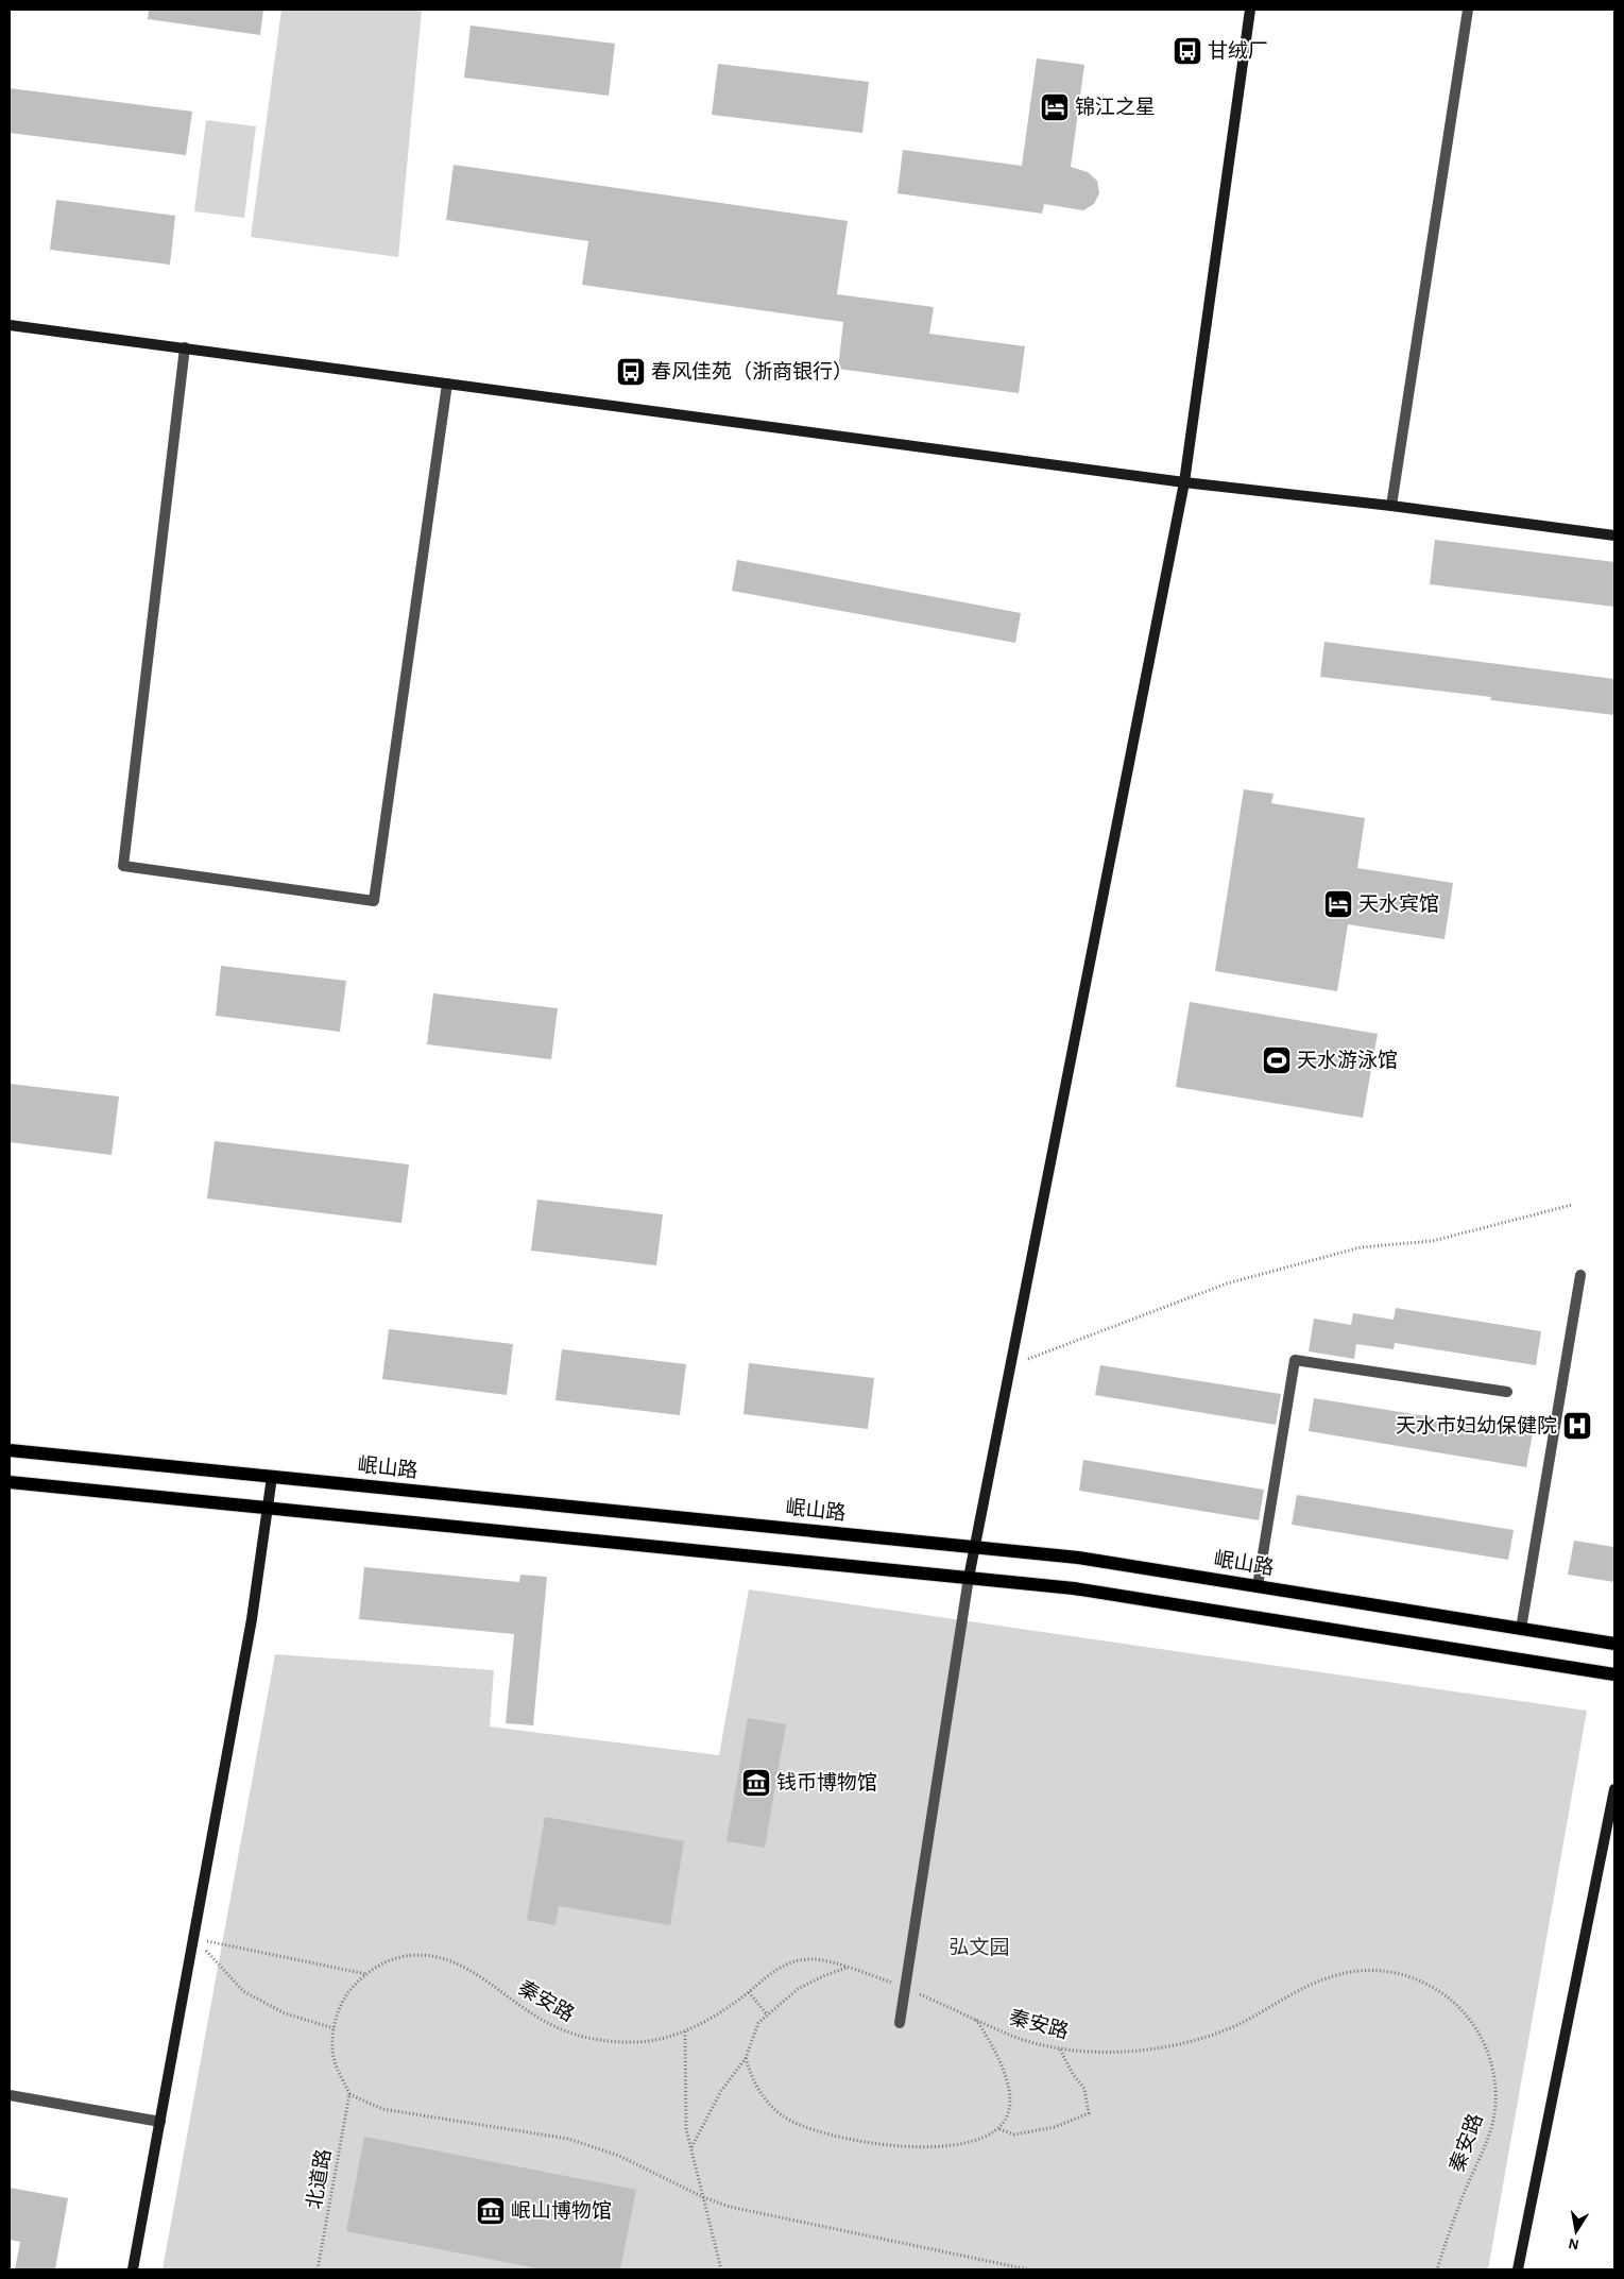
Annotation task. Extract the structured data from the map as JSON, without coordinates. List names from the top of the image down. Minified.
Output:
{"streets":{"main road":["岷山路"],"path":["秦安路","北道路"]},"crossings":[["秦安路","北道路"]],"parks":["弘文园"],"places":{"bus stop":["甘绒厂","春风佳苑（浙商银行）"],"hotel":["锦江之星","天水宾馆"],"sports":["天水游泳馆"],"hospital":["天水市妇幼保健院"],"museum":["钱币博物馆","岷山博物馆"]},"north":"bottom"}
